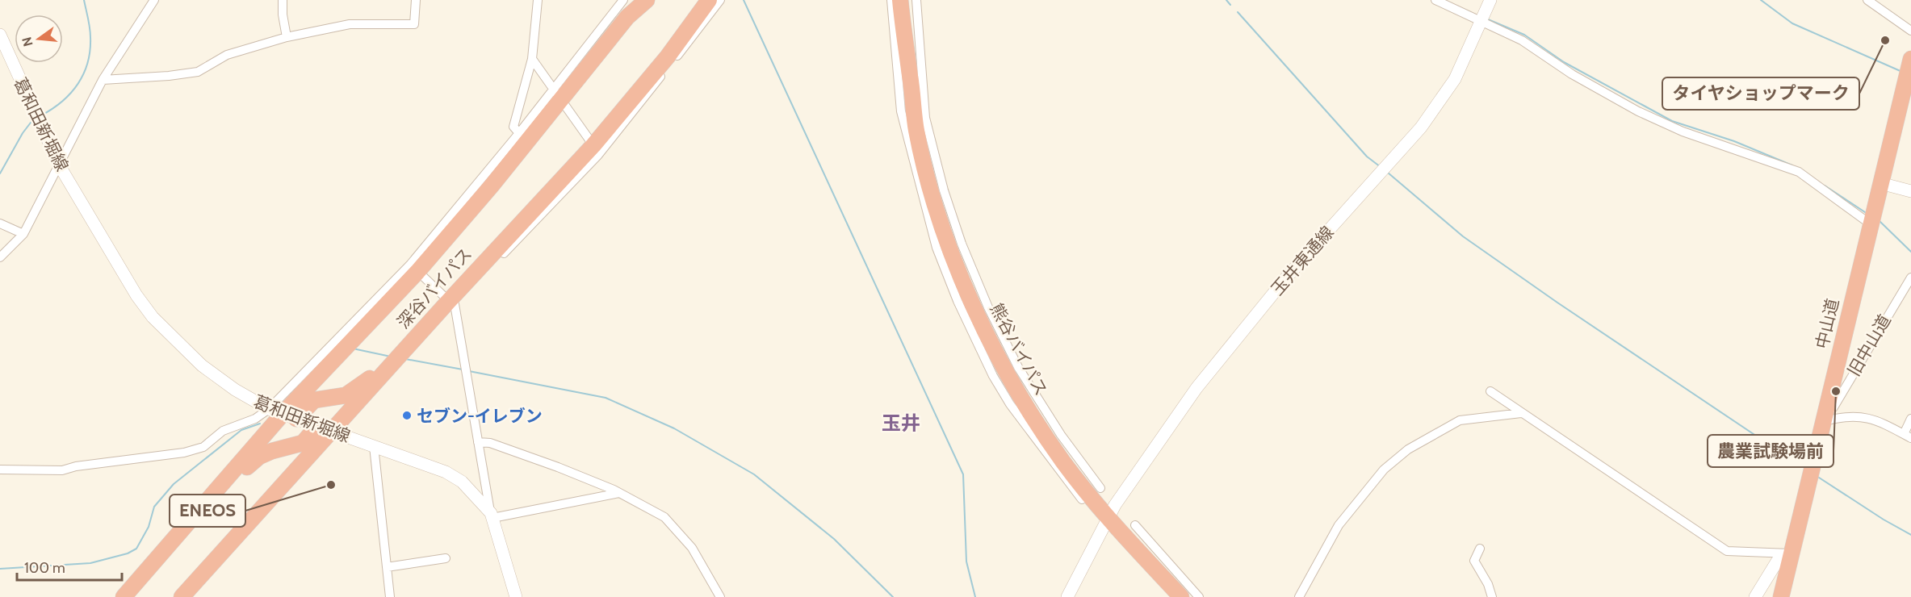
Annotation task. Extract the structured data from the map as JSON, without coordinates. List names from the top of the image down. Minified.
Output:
{"streets":{"highway":["深谷バイパス","中山道","熊谷バイパス"],"main road":["葛和田新堀線","玉井東通線"],"street":["旧中山道"]},"crossings":[["葛和田新堀線","深谷バイパス"],["玉井東通線","熊谷バイパス"],["中山道","旧中山道"]],"districts":["玉井"],"places":["タイヤショップマーク","農業試験場前","セブン-イレブン","ENEOS"],"scale_bar":"100 m","north":"left"}
